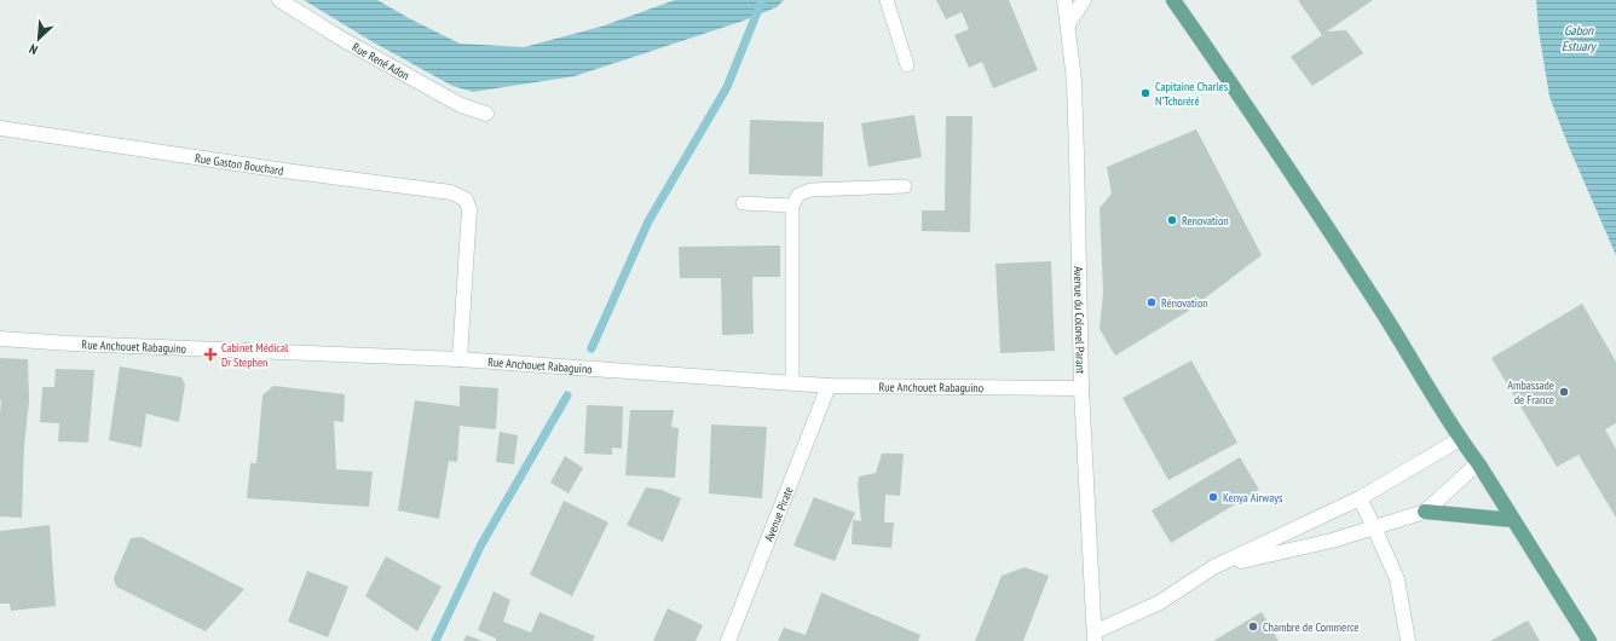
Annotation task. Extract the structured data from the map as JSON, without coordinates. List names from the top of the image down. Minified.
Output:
{"streets":{"street":["Rue René Adon","Rue Gaston Bouchard","Avenue du Colonel Parant","Rue Anchouet Rabaguino","Avenue Pirate"]},"crossings":[["Rue Gaston Bouchard","Rue Anchouet Rabaguino"],["Avenue du Colonel Parant","Rue Anchouet Rabaguino"],["Rue Anchouet Rabaguino","Avenue Pirate"]],"water":["Gabon Estuary"],"places":{"other":["Capitaine Charles N'Tchoréré","Renovation","Rénovation","Ambassade de France","Kenya Airways","Chambre de Commerce"],"health":["Cabinet Médical Dr Stephen"]},"north":"bottom left"}
